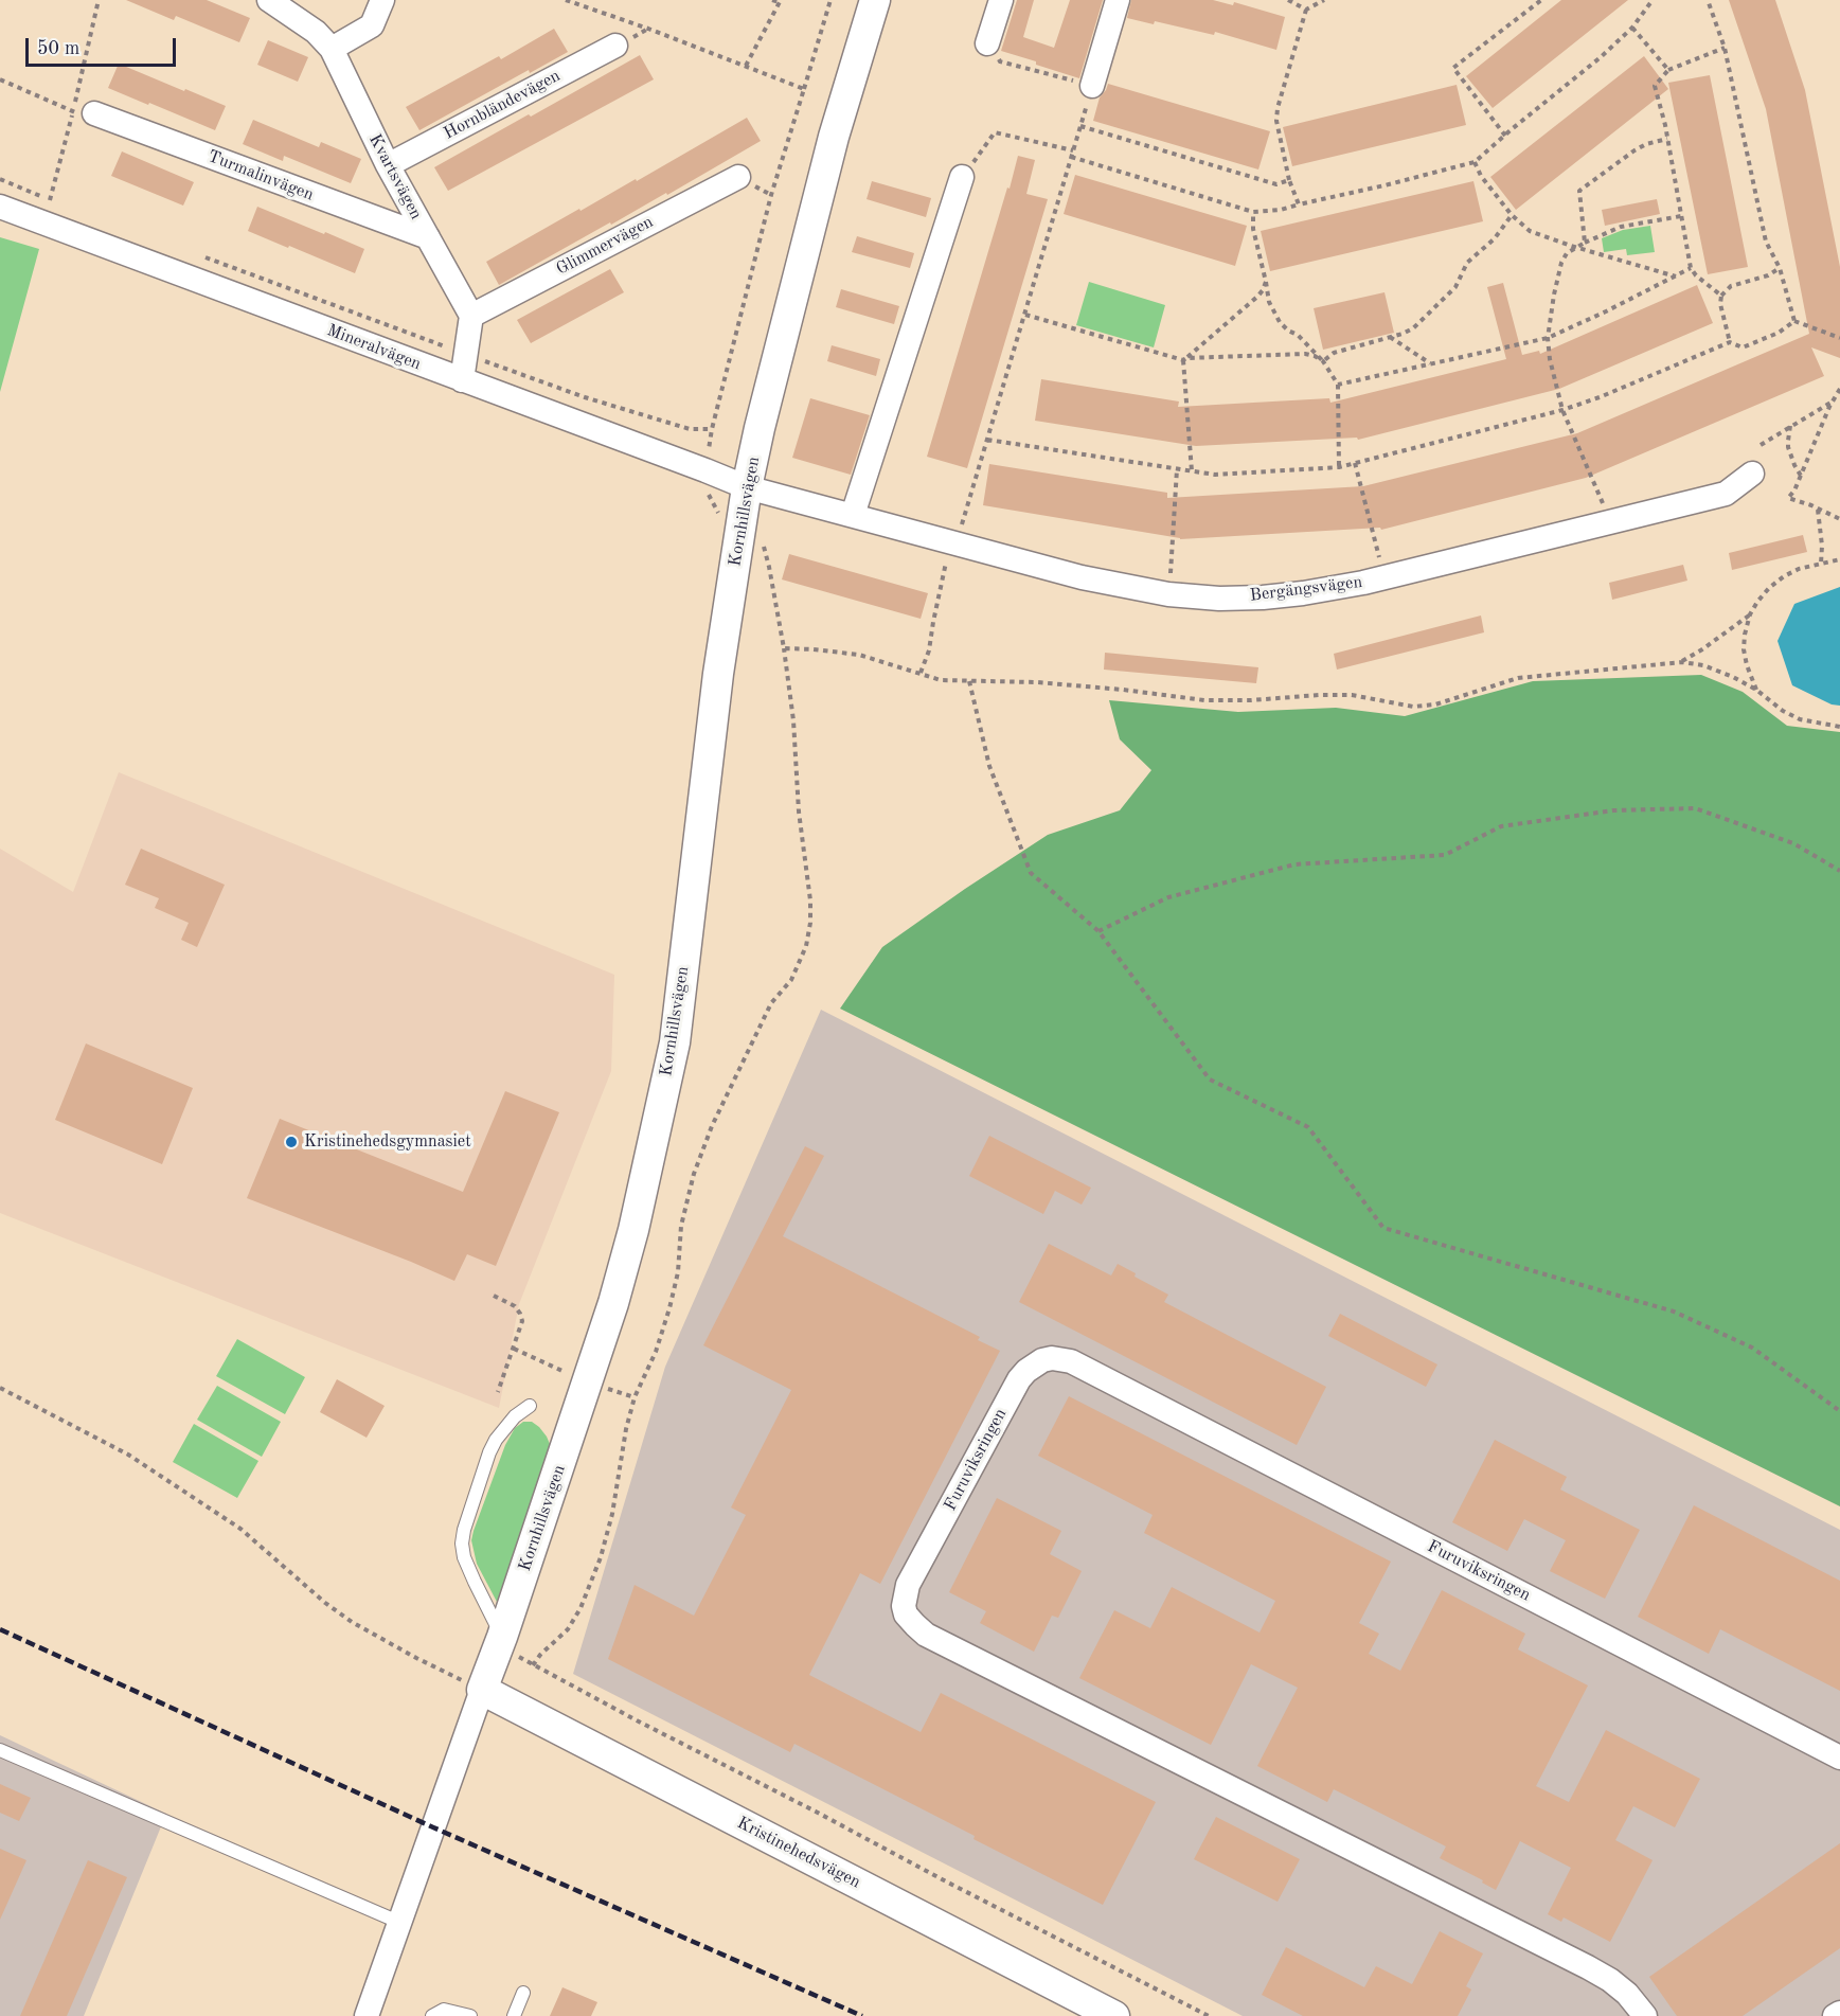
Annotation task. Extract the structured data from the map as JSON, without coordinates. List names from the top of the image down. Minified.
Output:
{"streets":{"street":["Hornbländevägen","Turmalinvägen","Kvartsvägen","Glimmervägen","Mineralvägen","Kornhillsvägen","Bergängsvägen","Furuviksringen","Kristinehedsvägen"]},"crossings":[["Hornbländevägen","Kvartsvägen"],["Turmalinvägen","Kvartsvägen"],["Kvartsvägen","Glimmervägen"],["Mineralvägen","Kornhillsvägen"],["Mineralvägen","Bergängsvägen"],["Kornhillsvägen","Bergängsvägen"],["Kornhillsvägen","Kristinehedsvägen"]],"places":["Kristinehedsgymnasiet"],"scale_bar":"50 m"}
